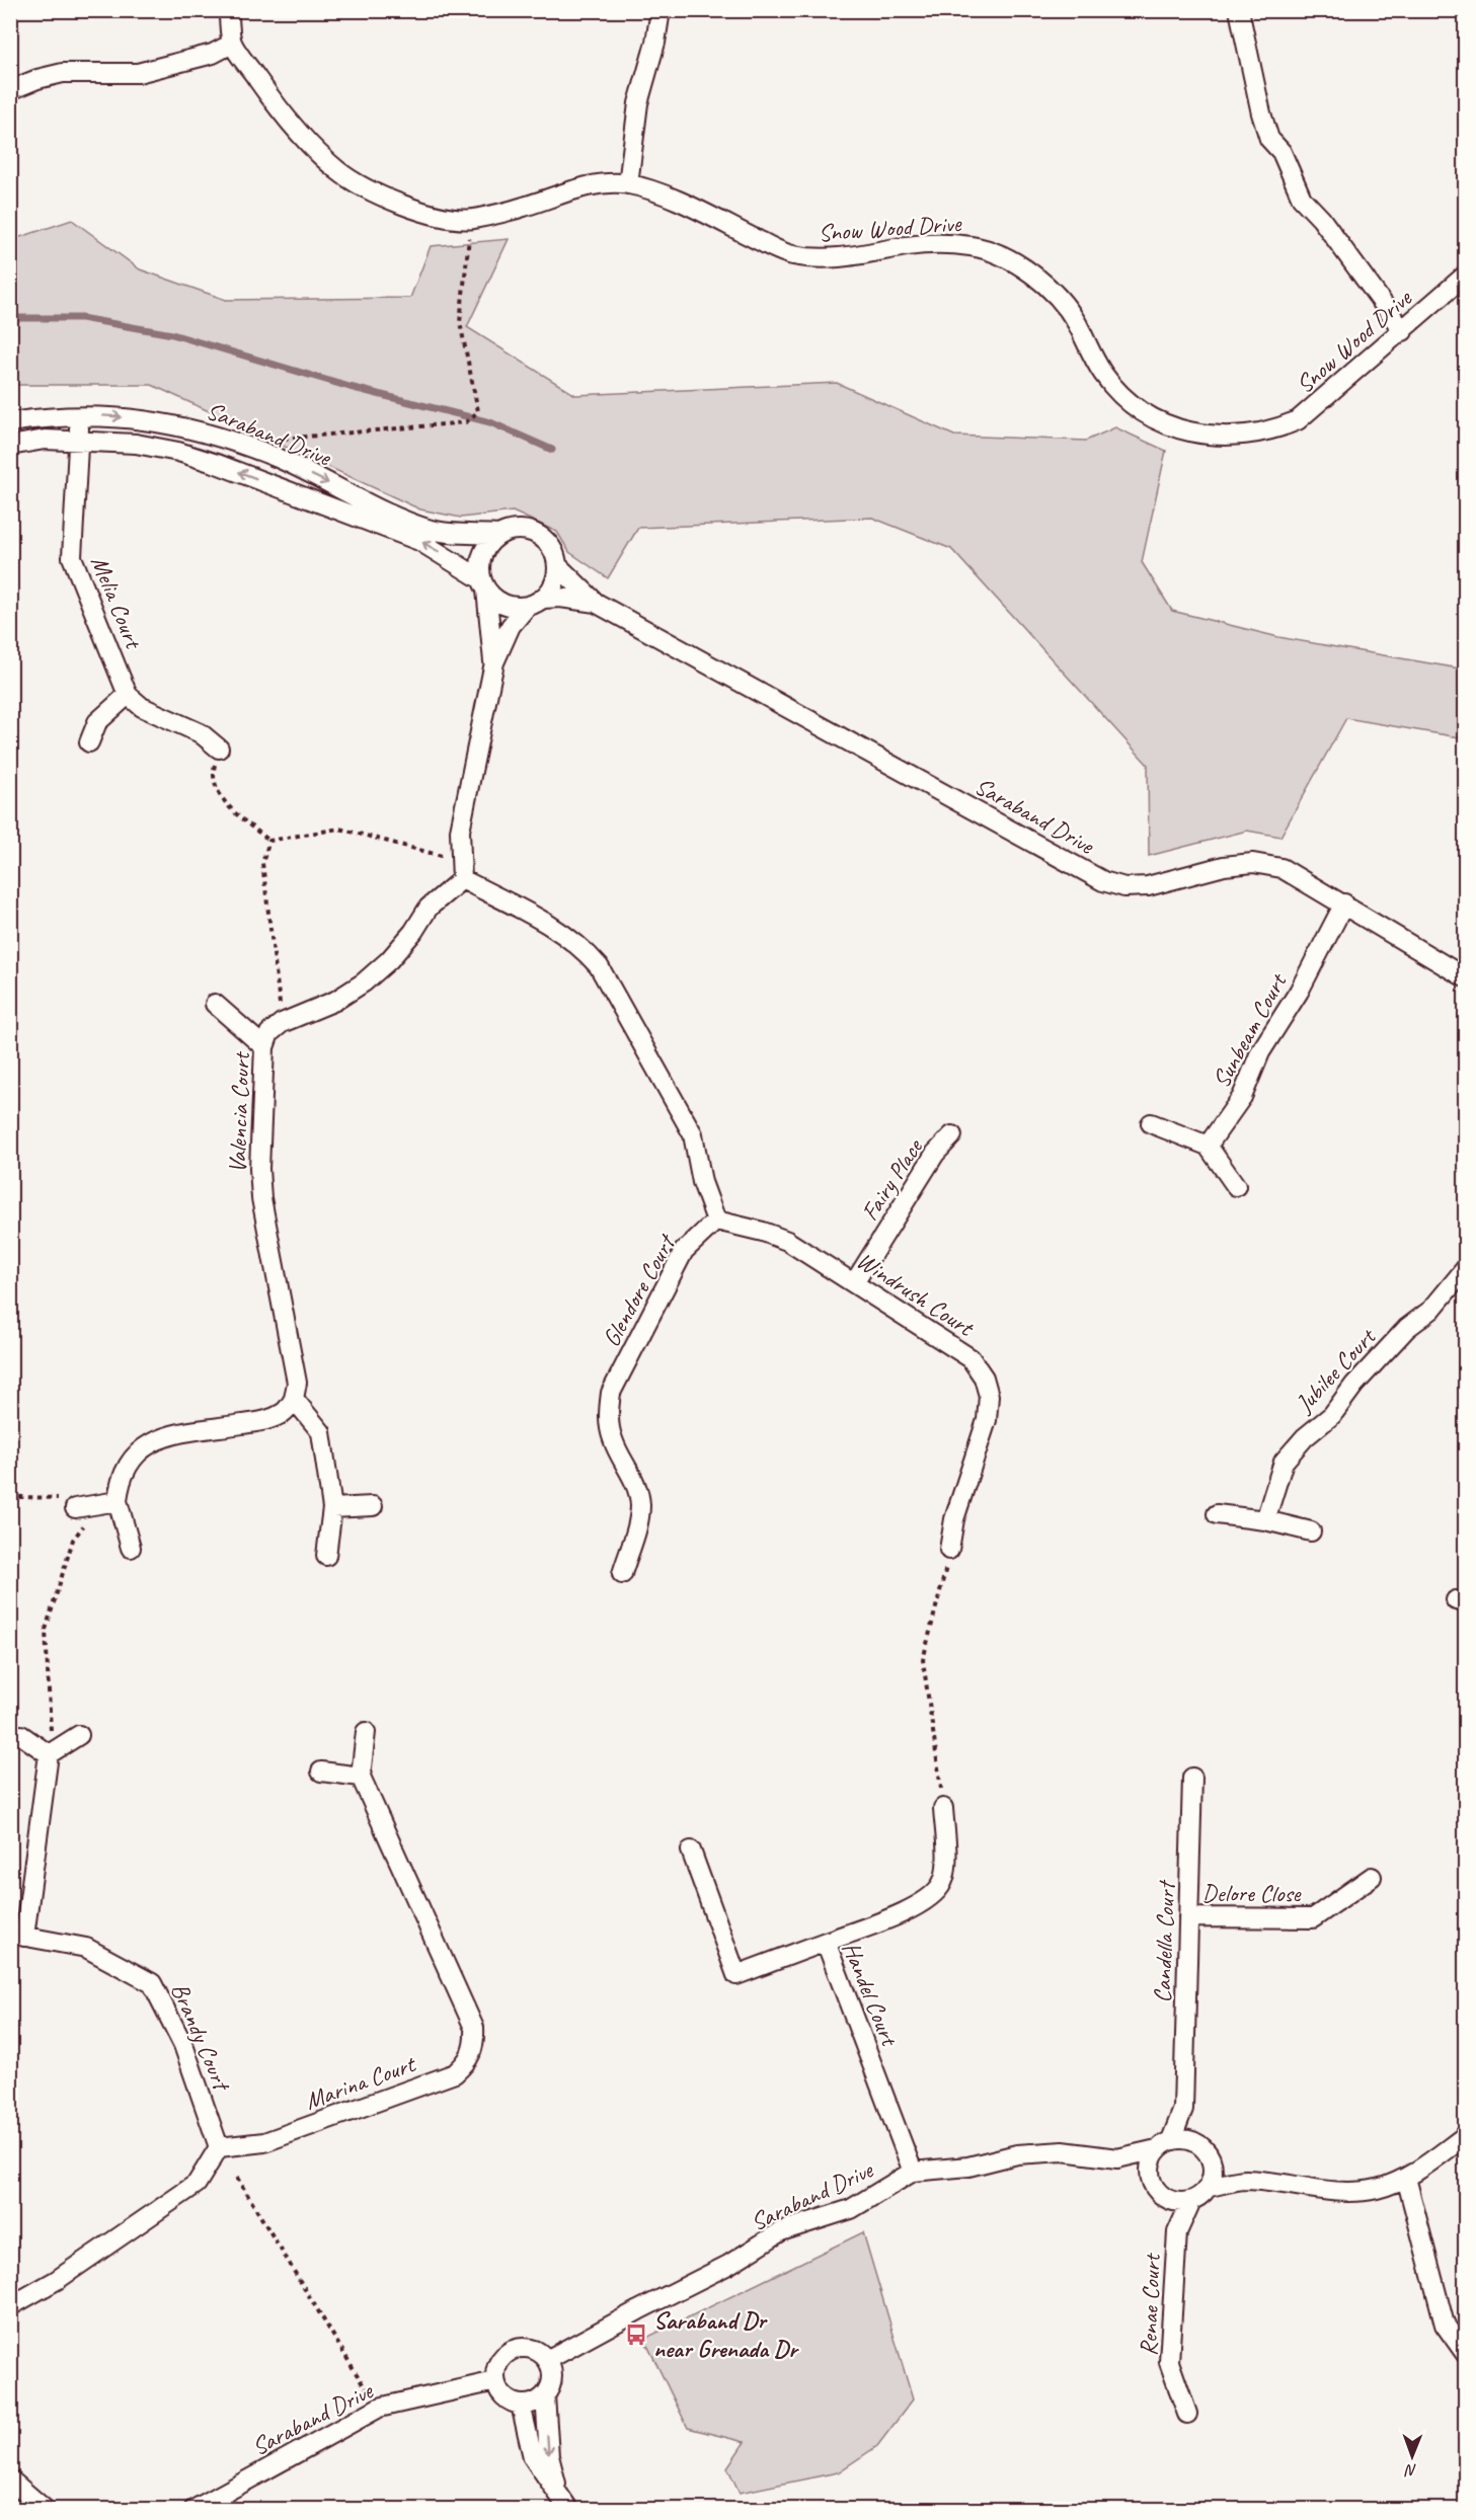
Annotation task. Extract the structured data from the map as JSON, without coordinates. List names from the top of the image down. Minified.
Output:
{"streets":{"street":["Snow Wood Drive","Saraband Drive","Melia Court","Sunbeam Court","Valencia Court","Fairy Place","Glendore Court","Windrush Court","Jubilee Court","Delore Close","Candella Court","Handel Court","Brandy Court","Marina Court","Renae Court"]},"crossings":[["Saraband Drive","Melia Court"],["Saraband Drive","Sunbeam Court"],["Saraband Drive","Candella Court"],["Saraband Drive","Handel Court"],["Saraband Drive","Renae Court"],["Fairy Place","Windrush Court"],["Glendore Court","Windrush Court"],["Delore Close","Candella Court"],["Candella Court","Renae Court"],["Brandy Court","Marina Court"]],"places":{"bus stop":["Saraband Dr near Grenada Dr"]},"north":"bottom"}
